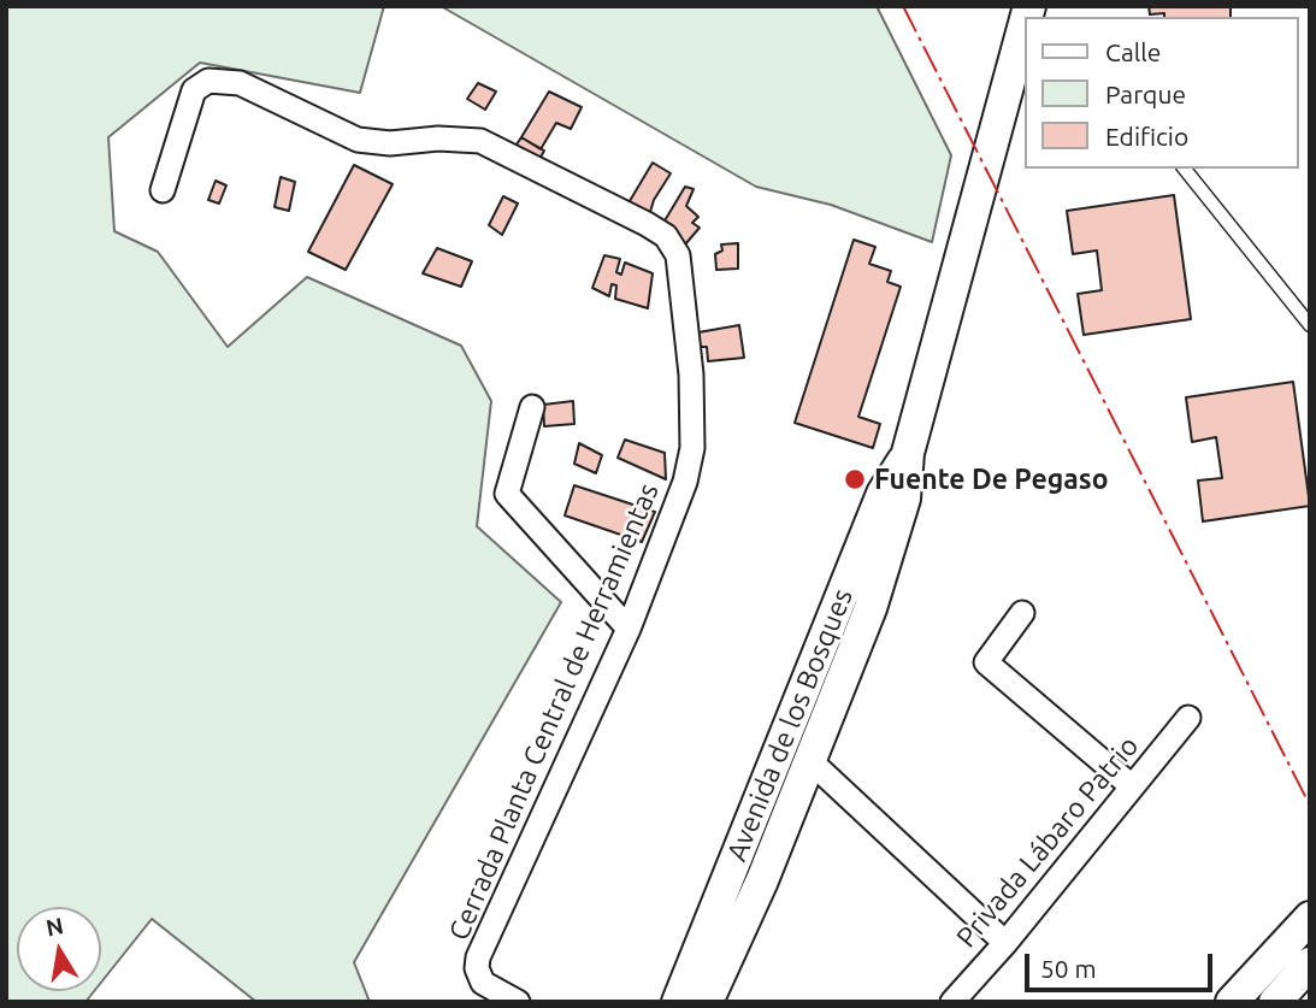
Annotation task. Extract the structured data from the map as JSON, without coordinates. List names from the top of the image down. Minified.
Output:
{"streets":{"street":["Cerrada Planta Central de Herramientas","Avenida de los Bosques","Privada Lábaro Patrio"]},"places":["Fuente De Pegaso"],"legend":["Calle","Parque","Edificio"],"scale_bar":"50 m","north":"top"}
